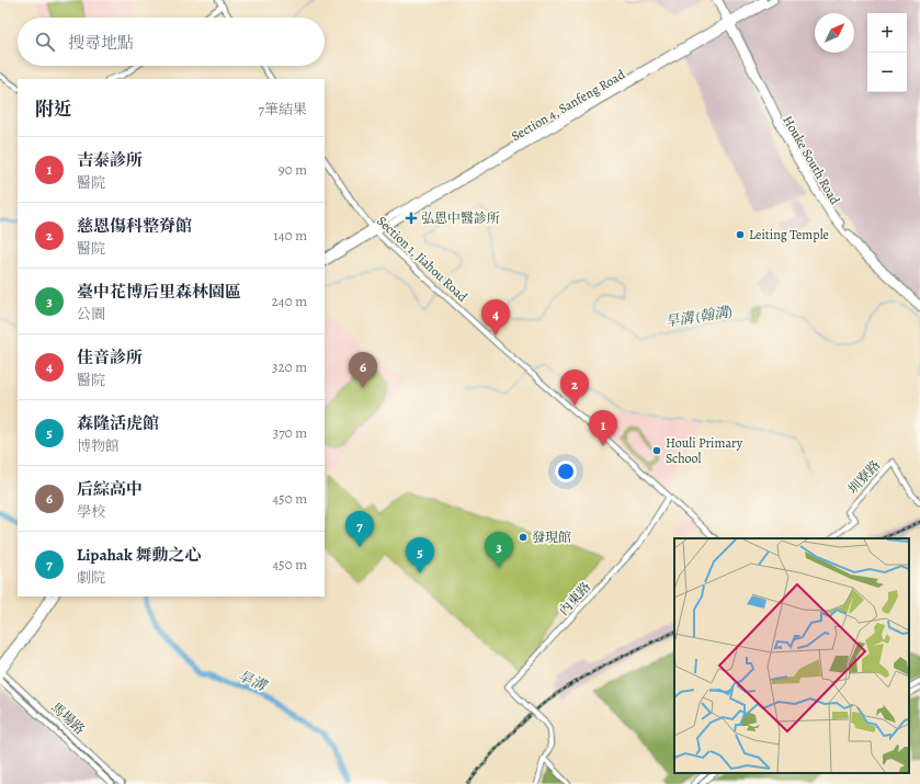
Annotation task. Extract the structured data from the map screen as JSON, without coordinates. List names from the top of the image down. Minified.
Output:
{"streets":{"main road":["Section 4, Sanfeng Road"],"street":["Houke South Road","Section 1, Jiahou Road","圳寮路","內東路","馬場路"]},"crossings":[["Section 4, Sanfeng Road","Houke South Road"],["Section 4, Sanfeng Road","Section 1, Jiahou Road"],["Section 1, Jiahou Road","內東路"]],"water":["旱溝 (翰溝)","旱溝"],"places":{"health":["弘恩中醫診所"],"other":["Leiting Temple","Houli Primary School","發現館"]},"north":"top right","page":{"map_buttons":["+","−"],"search":"搜尋地點","heading":["附近","7筆結果"],"list":[{"mark":"1","name":"吉泰診所","note":"醫院","value":"90 m"},{"mark":"2","name":"慈恩傷科整脊館","note":"醫院","value":"140 m"},{"mark":"3","name":"臺中花博后里森林園區","note":"公園","value":"240 m"},{"mark":"4","name":"佳音診所","note":"醫院","value":"320 m"},{"mark":"5","name":"森隆活虎館","note":"博物館","value":"370 m"},{"mark":"6","name":"后綜高中","note":"學校","value":"450 m"},{"mark":"7","name":"Lipahak 舞動之心","note":"劇院","value":"450 m"}],"pins":["4","6","2","1","7","3","5"]}}
